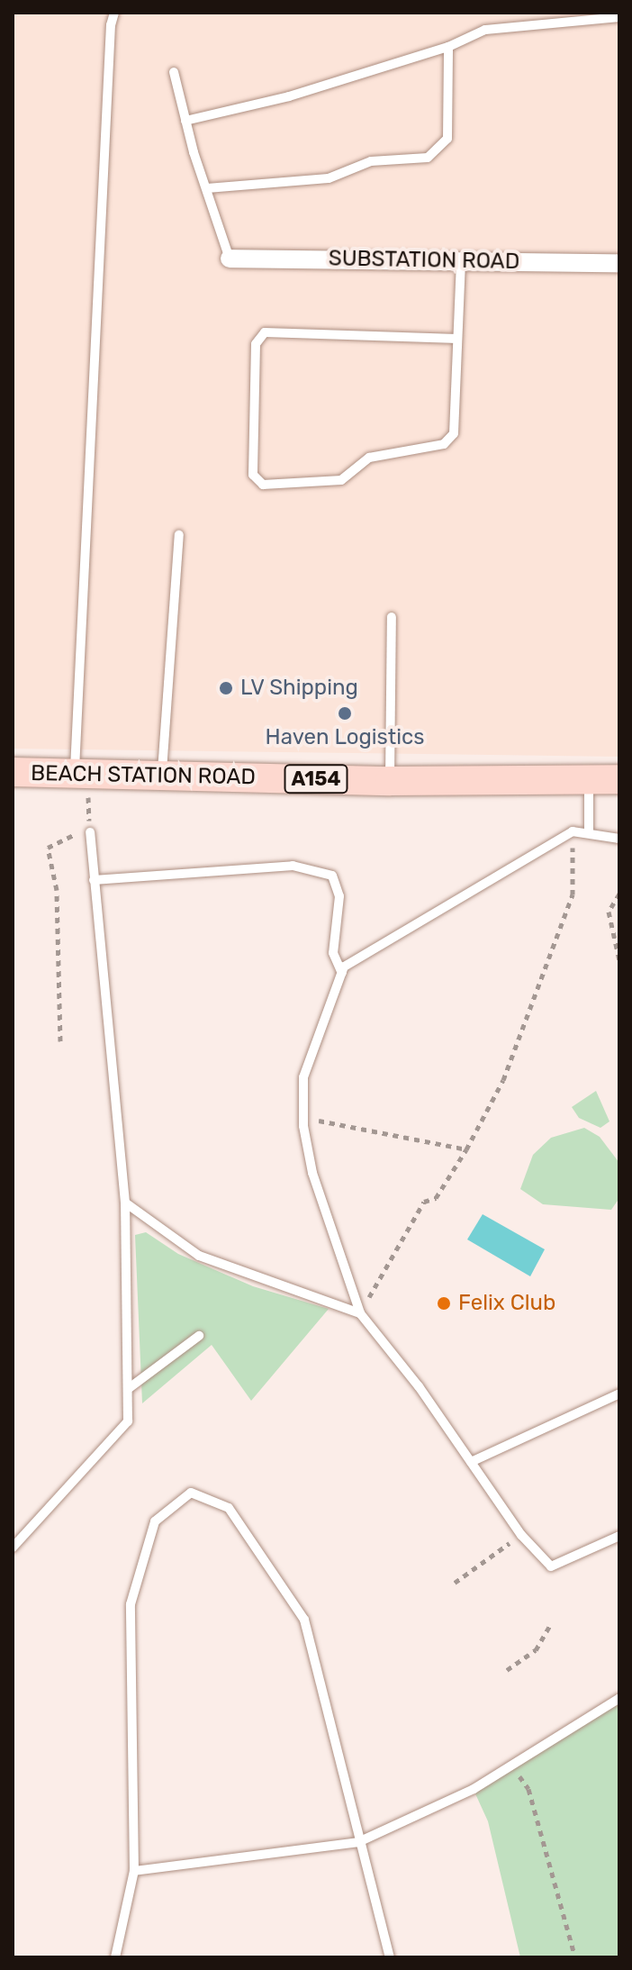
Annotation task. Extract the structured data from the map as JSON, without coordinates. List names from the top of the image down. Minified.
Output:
{"streets":{"main road":["BEACH STATION ROAD","A154"],"street":["SUBSTATION ROAD"]},"places":["LV Shipping","Haven Logistics","Felix Club"]}
